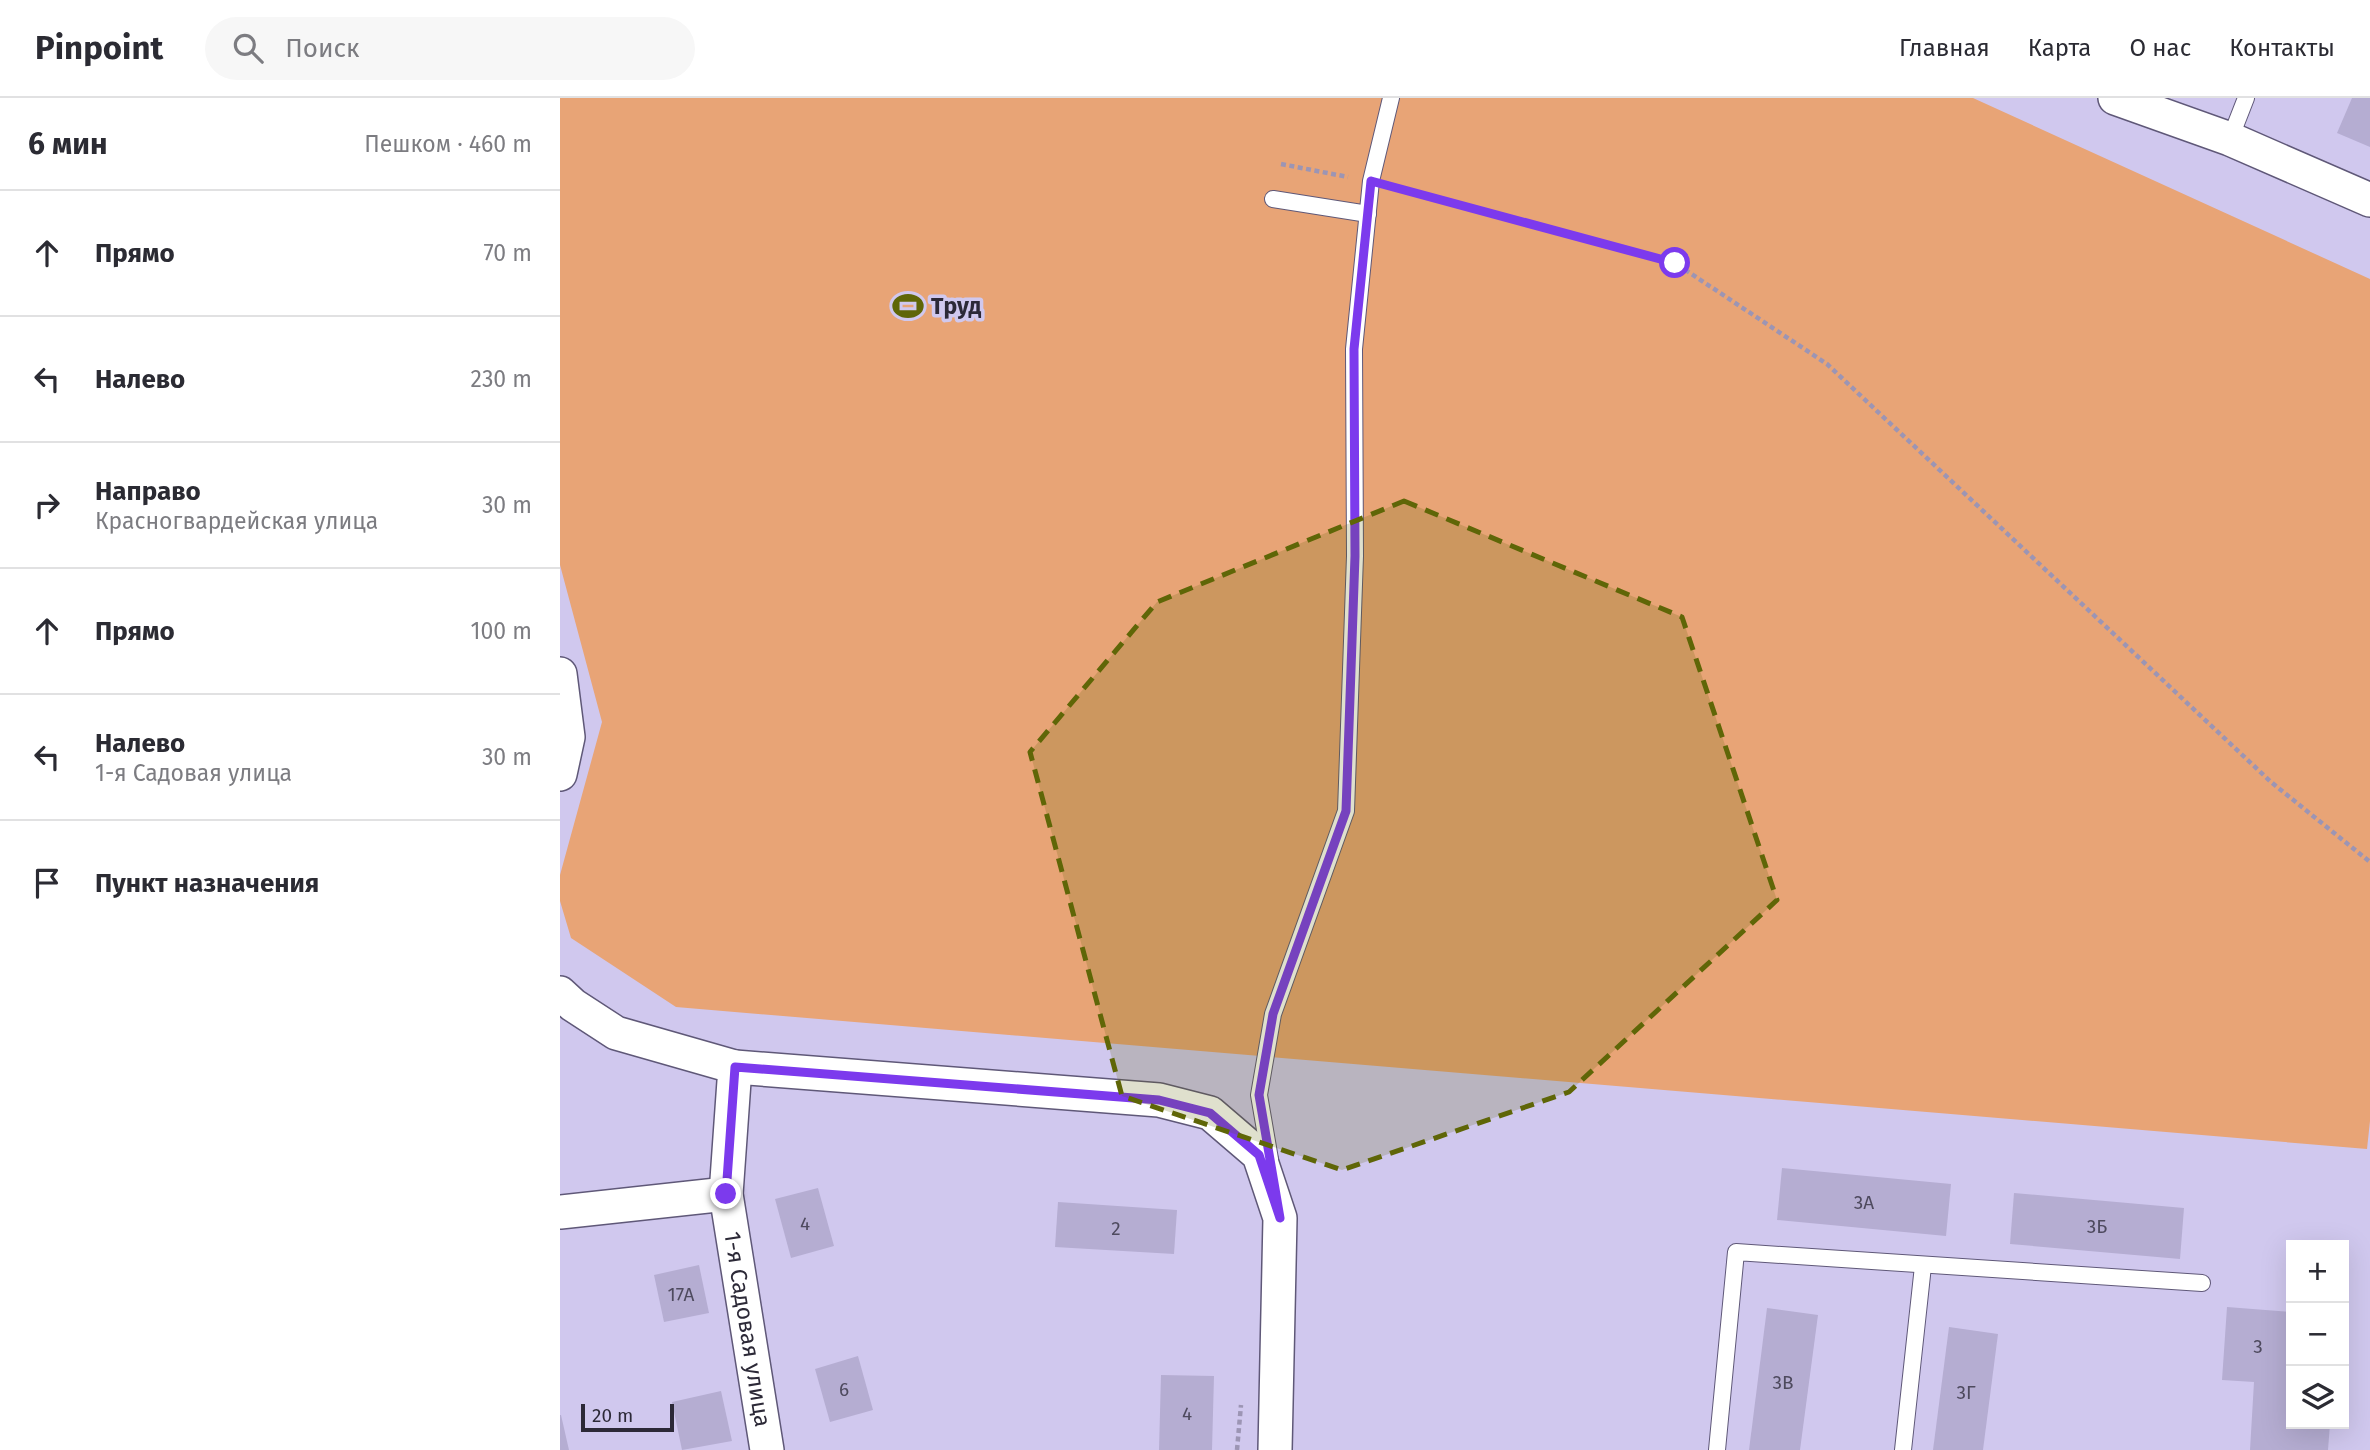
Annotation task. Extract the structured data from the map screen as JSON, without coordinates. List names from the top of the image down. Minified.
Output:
{"streets":{"street":["1-я Садовая улица"]},"places":{"sports":["Труд"]},"house_numbers":["3А","4","3Б","2","17А","3","3В","6","3Г","4"],"scale_bar":"20 m","page":{"header":"Pinpoint","search":"Поиск","nav":["Главная","Карта","О нас","Контакты"],"heading":["6 мин","Пешком · 460 m"],"list":[["Прямо","70 m"],["Налево","230 m"],["Направо","Красногвардейская улица","30 m"],["Прямо","100 m"],["Налево","1-я Садовая улица","30 m"],"Пункт назначения"],"map_buttons":["+","−"],"scale":"20 m"}}
